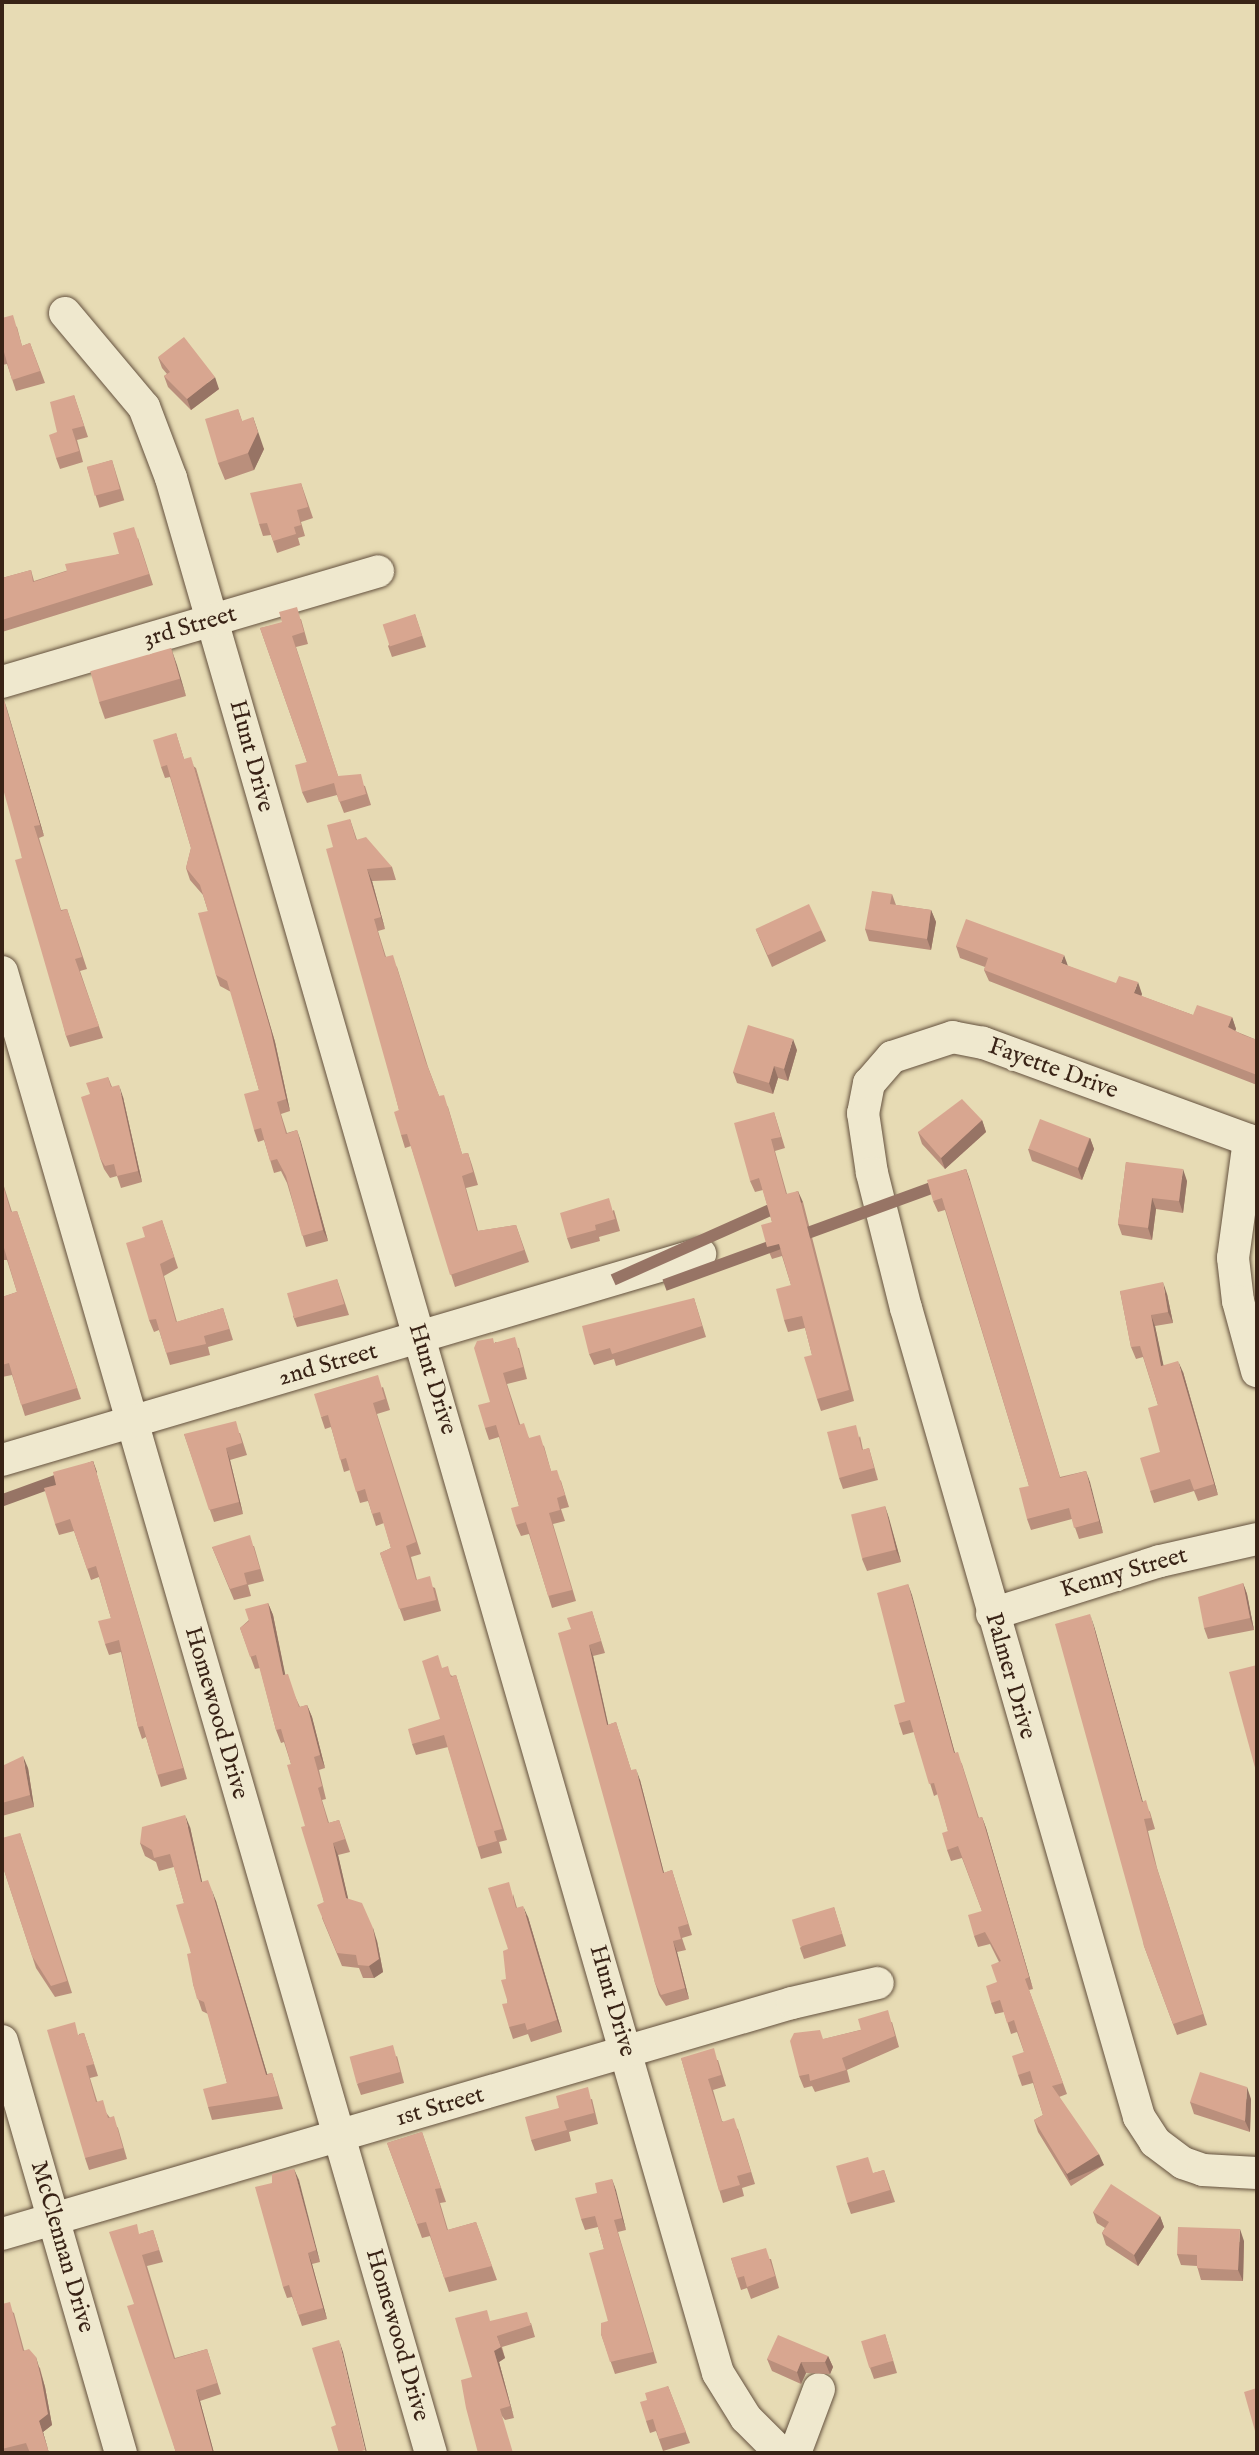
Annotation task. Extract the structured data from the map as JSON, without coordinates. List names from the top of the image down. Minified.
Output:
{"streets":{"street":["3rd Street","Hunt Drive","Fayette Drive","2nd Street","Kenny Street","Palmer Drive","Homewood Drive","1st Street","McClennan Drive"]},"crossings":[["3rd Street","Hunt Drive"],["Hunt Drive","2nd Street"],["Hunt Drive","1st Street"],["Fayette Drive","Palmer Drive"],["2nd Street","Homewood Drive"],["Kenny Street","Palmer Drive"],["Homewood Drive","1st Street"],["1st Street","McClennan Drive"]]}
